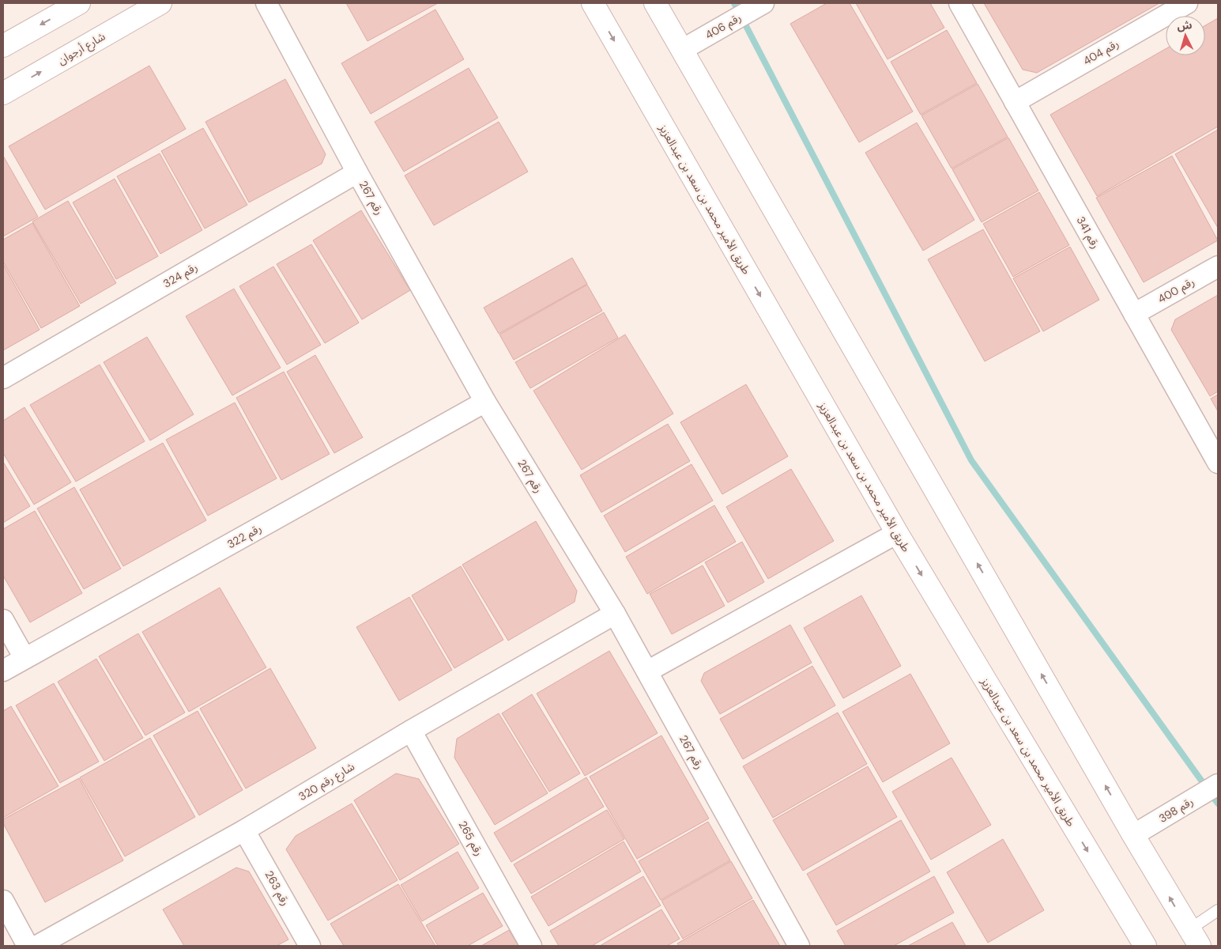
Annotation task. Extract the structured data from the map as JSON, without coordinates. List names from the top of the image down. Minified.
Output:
{"streets":{"main road":["شارع أرجوان","طريق الأمير محمد بن سعد بن عبدالعزيز"],"street":["رقم 406","رقم 404","رقم 267","رقم 341","رقم 324","رقم 400","رقم 322","شارع رقم 320","رقم 398","رقم 265","رقم 263"]},"crossings":[["رقم 404","رقم 341"],["رقم 267","رقم 324"],["رقم 267","رقم 322"],["رقم 267","شارع رقم 320"],["رقم 341","رقم 400"],["شارع رقم 320","رقم 265"],["شارع رقم 320","رقم 263"]],"north":"top"}
